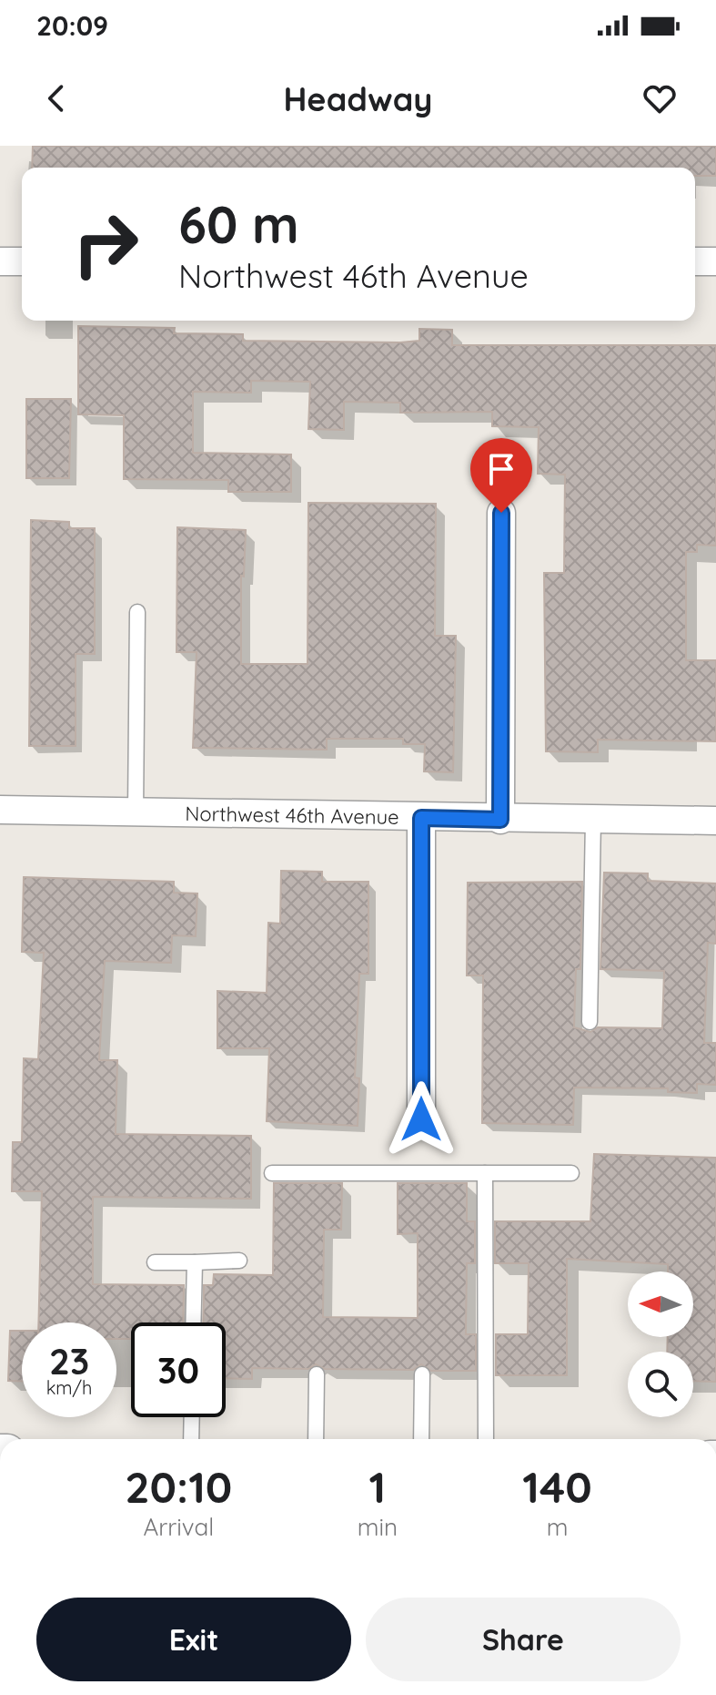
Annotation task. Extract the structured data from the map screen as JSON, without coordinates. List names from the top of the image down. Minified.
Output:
{"streets":{"street":["Northwest 46th Avenue"]},"north":"left","page":{"status":"20:09","header":"Headway","turn":["60 m","Northwest 46th Avenue"],"speed":"23 km/h","limit":"30","eta":["20:10","Arrival","1","min","140","m"],"buttons":["Exit","Share"]}}
